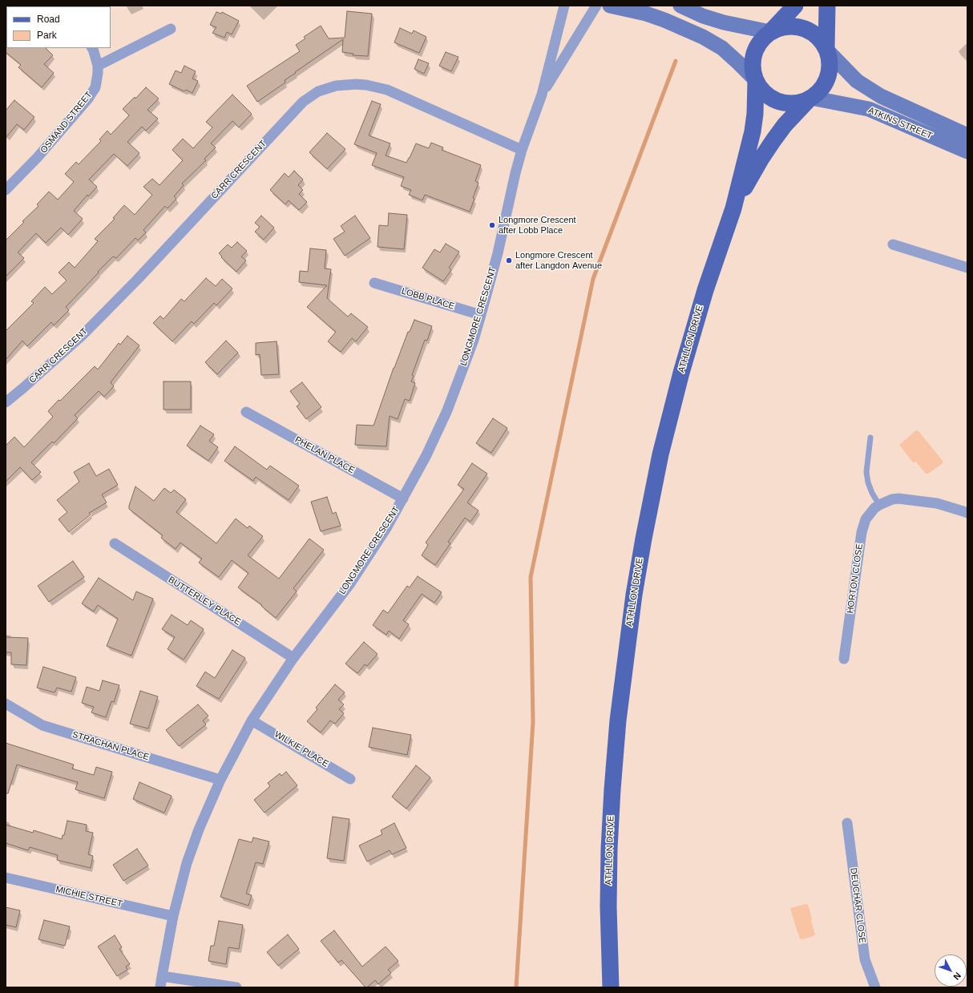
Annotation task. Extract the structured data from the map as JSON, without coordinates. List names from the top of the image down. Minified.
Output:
{"streets":{"main road":["ATHLLON DRIVE"],"street":["OSMAND STREET","ATKINS STREET","CARR CRESCENT","LOBB PLACE","LONGMORE CRESCENT","PHELAN PLACE","HORTON CLOSE","BUTTERLEY PLACE","STRACHAN PLACE","WILKIE PLACE","MICHIE STREET","DEUCHAR CLOSE"]},"crossings":[["ATKINS STREET","ATHLLON DRIVE"],["CARR CRESCENT","LONGMORE CRESCENT"],["LOBB PLACE","LONGMORE CRESCENT"],["LONGMORE CRESCENT","PHELAN PLACE"],["LONGMORE CRESCENT","BUTTERLEY PLACE"],["LONGMORE CRESCENT","STRACHAN PLACE"],["LONGMORE CRESCENT","WILKIE PLACE"],["LONGMORE CRESCENT","MICHIE STREET"]],"places":["Longmore Crescent after Lobb Place","Longmore Crescent after Langdon Avenue"],"legend":["Road","Park"],"north":"bottom right"}
